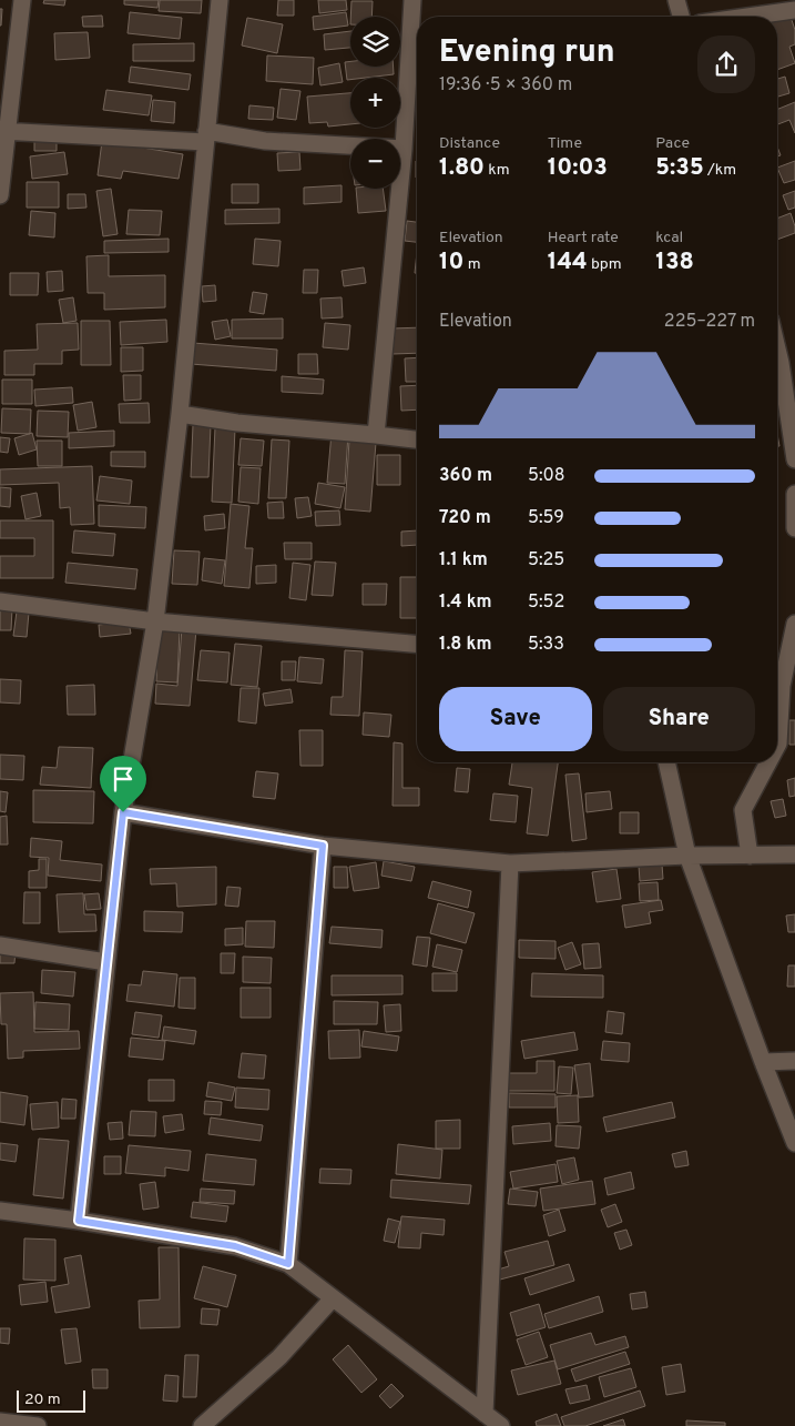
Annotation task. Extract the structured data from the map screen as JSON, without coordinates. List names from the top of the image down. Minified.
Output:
{"scale_bar":"20 m","page":{"map_buttons":["+","−"],"heading":["Evening run","19:36 · 5 × 360 m"],"stats":[["Distance","1.80 km"],["Time","10:03"],["Pace","5:35 /km"],["Elevation","10 m"],["Heart rate","144 bpm"],["kcal","138"]],"chart":["Elevation","225–227 m"],"list":[{"name":"360 m","note":"5:08"},{"name":"720 m","note":"5:59"},{"name":"1.1 km","note":"5:25"},{"name":"1.4 km","note":"5:52"},{"name":"1.8 km","note":"5:33"}],"buttons":["Save","Share"],"scale":"20 m"}}
